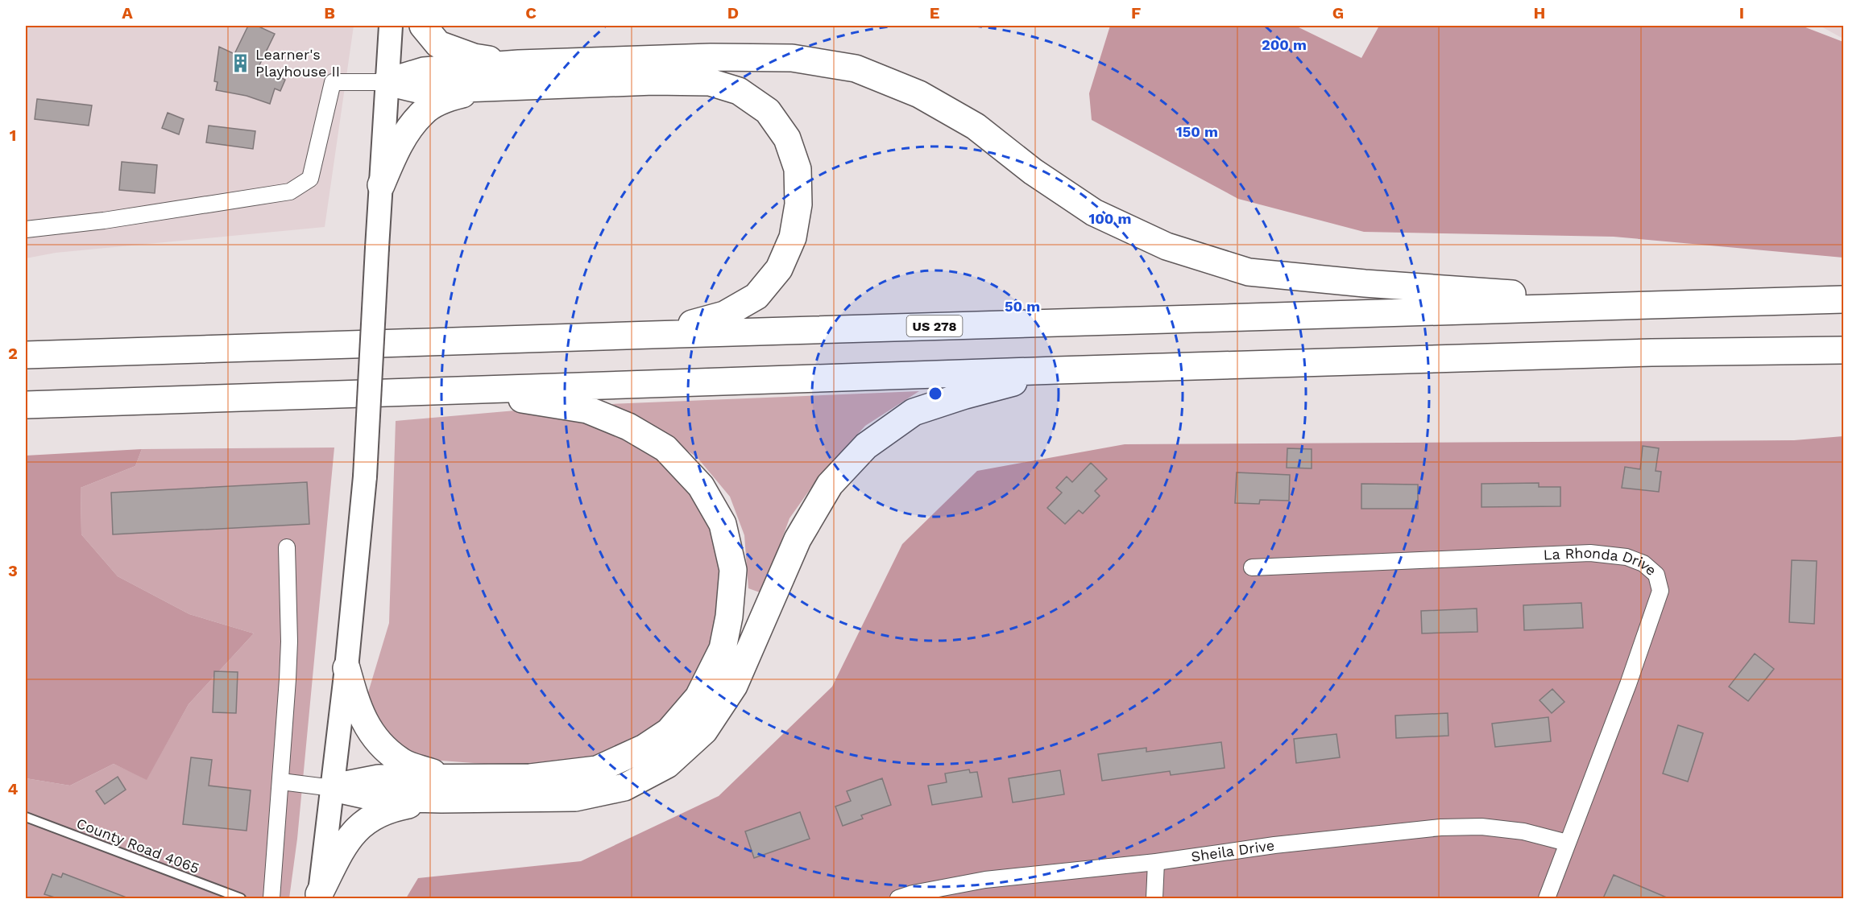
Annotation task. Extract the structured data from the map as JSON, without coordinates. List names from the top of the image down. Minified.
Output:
{"streets":{"highway":["US 278"],"street":["La Rhonda Drive","Sheila Drive"],"lane":["County Road 4065"]},"crossings":[["La Rhonda Drive","Sheila Drive"]],"places":{"building":["Learner's Playhouse II"]},"grid":{"columns":["A","B","C","D","E","F","G","H","I"],"rows":["1","2","3","4"]},"rings":["200 m","150 m","100 m","50 m"]}
